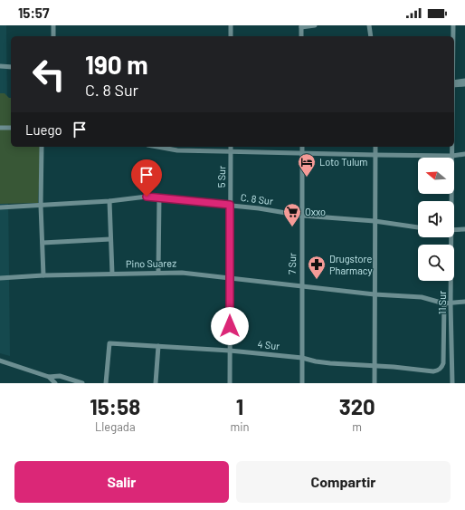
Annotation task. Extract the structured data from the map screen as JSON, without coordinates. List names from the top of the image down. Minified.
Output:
{"streets":{"street":["5 Sur","C. 8 Sur","Pino Suarez","7 Sur","11 Sur","4 Sur"]},"crossings":[["5 Sur","C. 8 Sur"],["5 Sur","Pino Suarez"],["5 Sur","4 Sur"],["C. 8 Sur","7 Sur"],["Pino Suarez","7 Sur"],["Pino Suarez","4 Sur"],["7 Sur","4 Sur"]],"places":{"hotel":["Loto Tulum"],"supermarket":["Oxxo"],"pharmacy":["Drugstore Pharmacy"]},"north":"left","page":{"status":"15:57","turn":["190 m","C. 8 Sur"],"then":"Luego","eta":["15:58","Llegada","1","min","320","m"],"buttons":["Salir","Compartir"]}}
